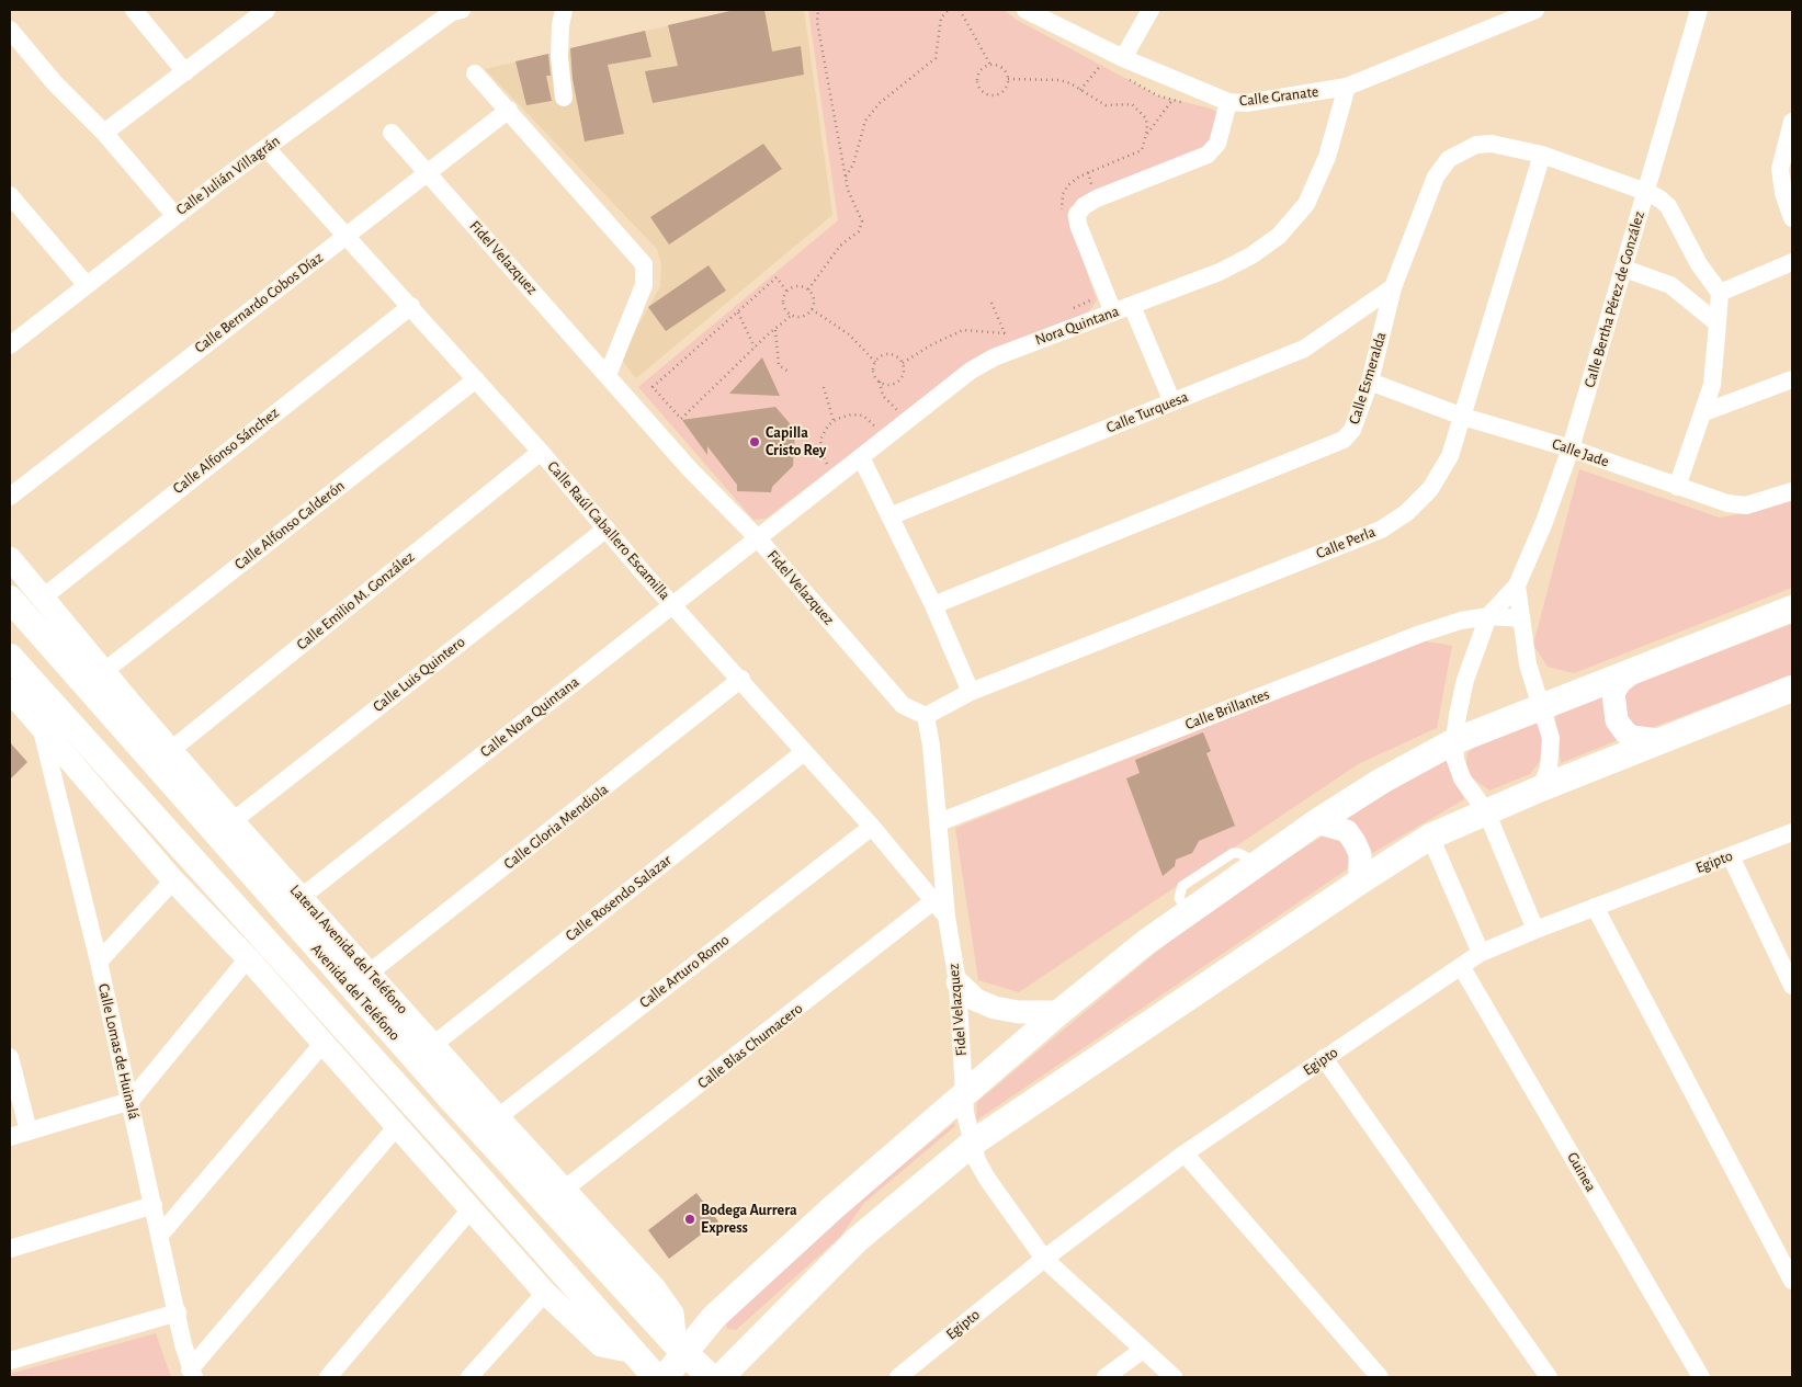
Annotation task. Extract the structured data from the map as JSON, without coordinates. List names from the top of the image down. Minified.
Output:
{"streets":{"main road":["Avenida del Teléfono"],"street":["Calle Granate","Calle Julián Villagrán","Fidel Velazquez","Calle Bertha Pérez de González","Calle Bernardo Cobos Díaz","Nora Quintana","Calle Esmeralda","Calle Turquesa","Calle Alfonso Sánchez","Calle Jade","Calle Alfonso Calderón","Calle Raúl Caballero Escamilla","Calle Perla","Calle Emilio M. González","Calle Luis Quintero","Calle Brillantes","Calle Nora Quintana","Calle Gloria Mendiola","Egipto","Calle Rosendo Salazar","Lateral Avenida del Teléfono","Calle Arturo Romo","Calle Blas Chumacero","Calle Lomas de Huinalá","Guinea"]},"crossings":[["Calle Granate","Nora Quintana"],["Calle Julián Villagrán","Calle Raúl Caballero Escamilla"],["Fidel Velazquez","Calle Bernardo Cobos Díaz"],["Fidel Velazquez","Nora Quintana"],["Fidel Velazquez","Calle Raúl Caballero Escamilla"],["Fidel Velazquez","Calle Perla"],["Fidel Velazquez","Calle Brillantes"],["Fidel Velazquez","Calle Nora Quintana"],["Fidel Velazquez","Egipto"],["Calle Bertha Pérez de González","Calle Esmeralda"],["Calle Bertha Pérez de González","Calle Jade"],["Calle Bertha Pérez de González","Calle Brillantes"],["Calle Bertha Pérez de González","Egipto"],["Calle Bernardo Cobos Díaz","Calle Raúl Caballero Escamilla"],["Nora Quintana","Calle Nora Quintana"],["Calle Esmeralda","Calle Turquesa"],["Calle Esmeralda","Calle Jade"],["Calle Esmeralda","Calle Perla"],["Calle Alfonso Sánchez","Calle Raúl Caballero Escamilla"],["Calle Alfonso Sánchez","Lateral Avenida del Teléfono"],["Calle Jade","Calle Perla"],["Calle Alfonso Calderón","Calle Raúl Caballero Escamilla"],["Calle Alfonso Calderón","Lateral Avenida del Teléfono"],["Calle Raúl Caballero Escamilla","Calle Emilio M. González"],["Calle Raúl Caballero Escamilla","Calle Luis Quintero"],["Calle Raúl Caballero Escamilla","Calle Nora Quintana"],["Calle Raúl Caballero Escamilla","Calle Gloria Mendiola"],["Calle Raúl Caballero Escamilla","Calle Rosendo Salazar"],["Calle Raúl Caballero Escamilla","Calle Arturo Romo"],["Calle Raúl Caballero Escamilla","Calle Blas Chumacero"],["Calle Emilio M. González","Lateral Avenida del Teléfono"],["Calle Luis Quintero","Lateral Avenida del Teléfono"],["Calle Nora Quintana","Lateral Avenida del Teléfono"],["Calle Gloria Mendiola","Lateral Avenida del Teléfono"],["Egipto","Guinea"],["Calle Rosendo Salazar","Lateral Avenida del Teléfono"],["Lateral Avenida del Teléfono","Calle Arturo Romo"],["Lateral Avenida del Teléfono","Avenida del Teléfono"],["Lateral Avenida del Teléfono","Calle Blas Chumacero"]],"places":["Capilla Cristo Rey","Bodega Aurrera Express"]}
